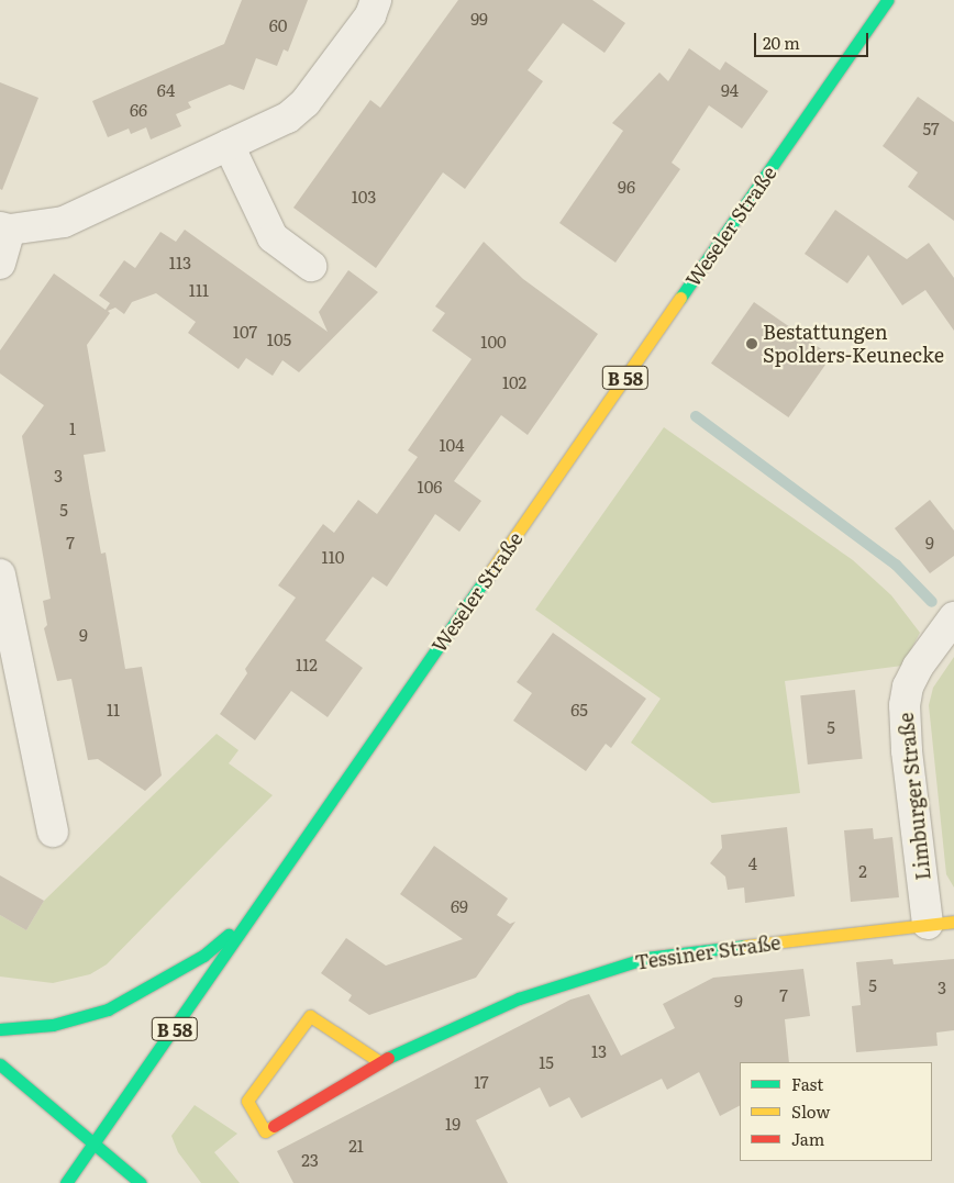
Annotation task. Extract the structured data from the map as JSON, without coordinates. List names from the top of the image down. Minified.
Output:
{"streets":{"main road":["Weseler Straße","B 58","Tessiner Straße"],"street":["Limburger Straße"]},"crossings":[["Limburger Straße","Tessiner Straße"]],"places":["Bestattungen Spolders-Keunecke"],"house_numbers":["99","60","64","94","66","57","96","103","113","111","107","105","100","102","1","104","3","106","5","7","9","110","9","112","11","65","5","4","2","69","5","3","7","9","13","15","17","19","21","23"],"legend":["Fast","Slow","Jam"],"scale_bar":"20 m"}
